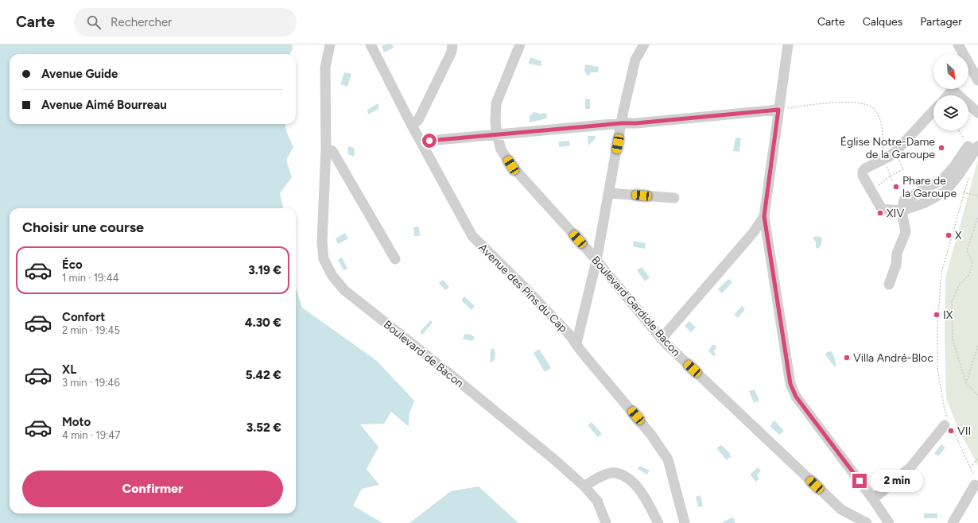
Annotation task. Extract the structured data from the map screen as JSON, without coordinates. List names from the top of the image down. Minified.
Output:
{"streets":{"street":["Avenue des Pins du Cap","Boulevard Gardiole Bacon","Boulevard de Bacon"]},"places":["Église Notre-Dame de la Garoupe","Phare de la Garoupe","XIV","X","IX","Villa André-Bloc","VII"],"north":"bottom right","page":{"header":"Carte","search":"Rechercher","nav":["Carte","Calques","Partager"],"banner":["Avenue Guide","Avenue Aimé Bourreau"],"heading":"Choisir une course","list":[{"name":"Éco","note":"1 min · 19:44","value":"3.19 €"},{"name":"Confort","note":"2 min · 19:45","value":"4.30 €"},{"name":"XL","note":"3 min · 19:46","value":"5.42 €"},{"name":"Moto","note":"4 min · 19:47","value":"3.52 €"}],"buttons":"Confirmer","bubble":"2 min"}}
